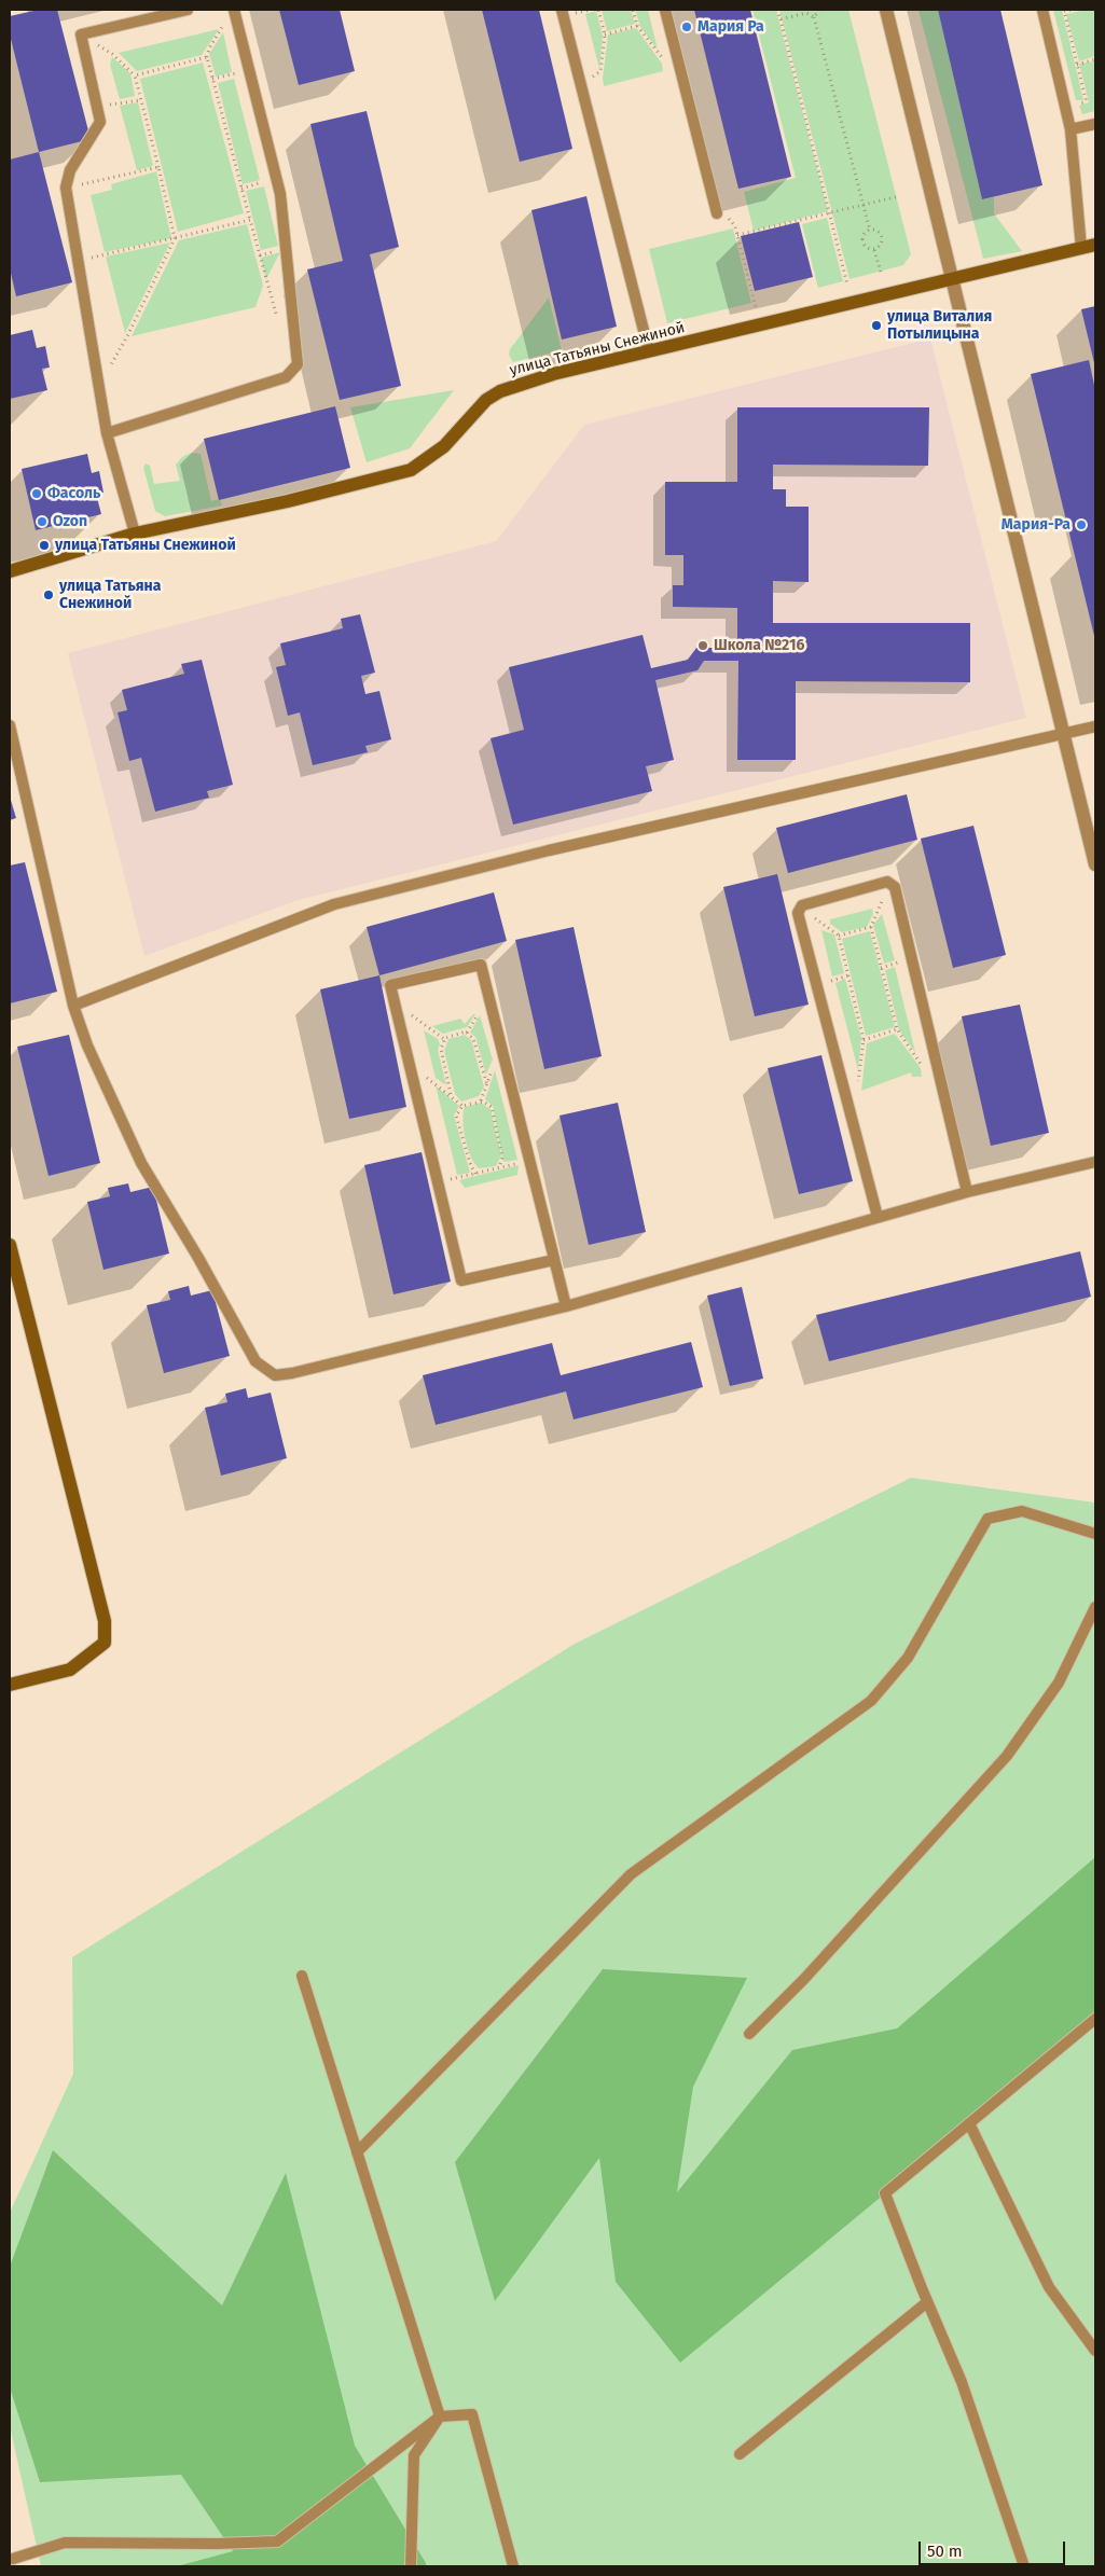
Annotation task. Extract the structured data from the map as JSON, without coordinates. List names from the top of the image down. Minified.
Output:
{"streets":{"street":["улица Татьяны Снежиной"]},"places":["Мария Ра","улица Виталия Потылицына","Фасоль","Ozon","Мария-Ра","улица Татьяны Снежиной","улица Татьяна Снежиной","Школа №216"],"scale_bar":"50 m"}
